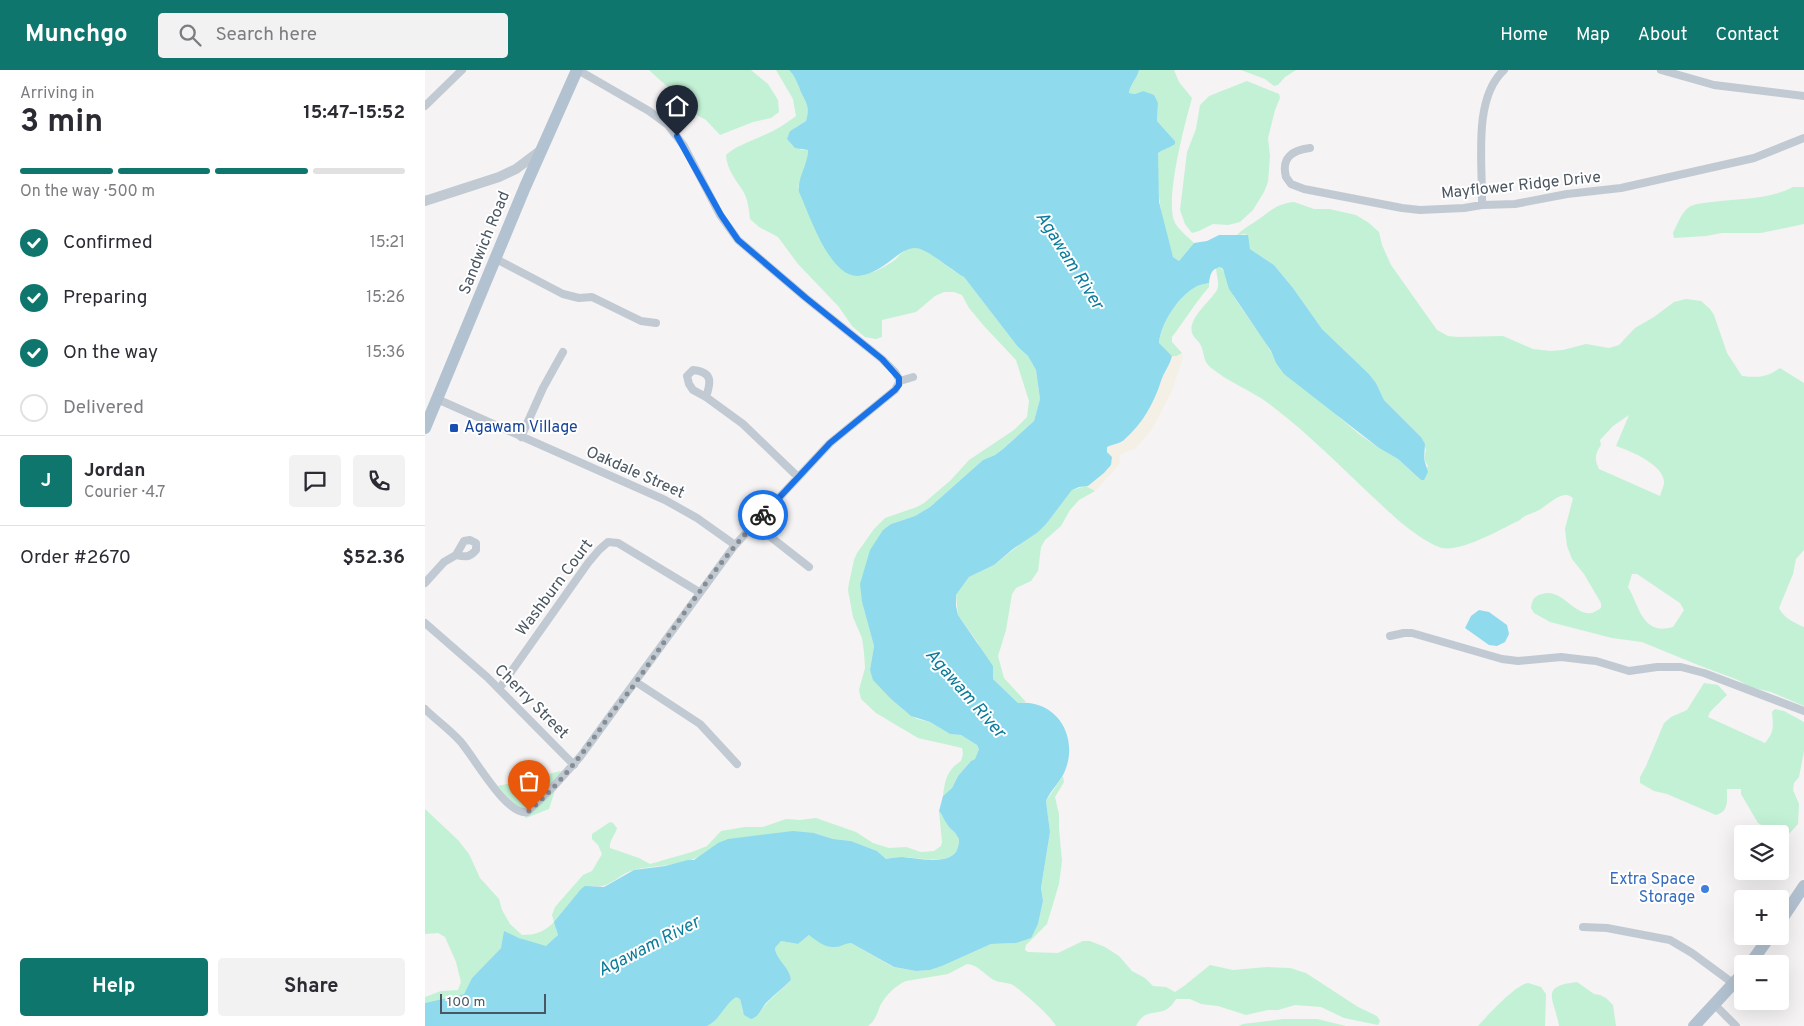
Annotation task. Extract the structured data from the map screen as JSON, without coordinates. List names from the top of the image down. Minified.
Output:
{"streets":{"main road":["Sandwich Road"],"street":["Mayflower Ridge Drive","Oakdale Street","Washburn Court","Cherry Street"]},"crossings":[["Sandwich Road","Oakdale Street"],["Oakdale Street","Cherry Street"],["Washburn Court","Cherry Street"]],"water":["Agawam River"],"places":{"transit":["Agawam Village"],"other":["Extra Space Storage"]},"scale_bar":"100 m","page":{"header":"Munchgo","search":"Search here","nav":["Home","Map","About","Contact"],"heading":["3 min","Arriving in","15:47–15:52"],"panel":["Jordan","Courier · 4.7","Order #2670","$52.36"],"bar":"On the way · 500 m","list":[["Confirmed","15:21"],["Preparing","15:26"],["On the way","15:36"],"Delivered"],"round":"J","map_buttons":["+","−"],"buttons":["Help","Share"],"scale":"100 m"}}
